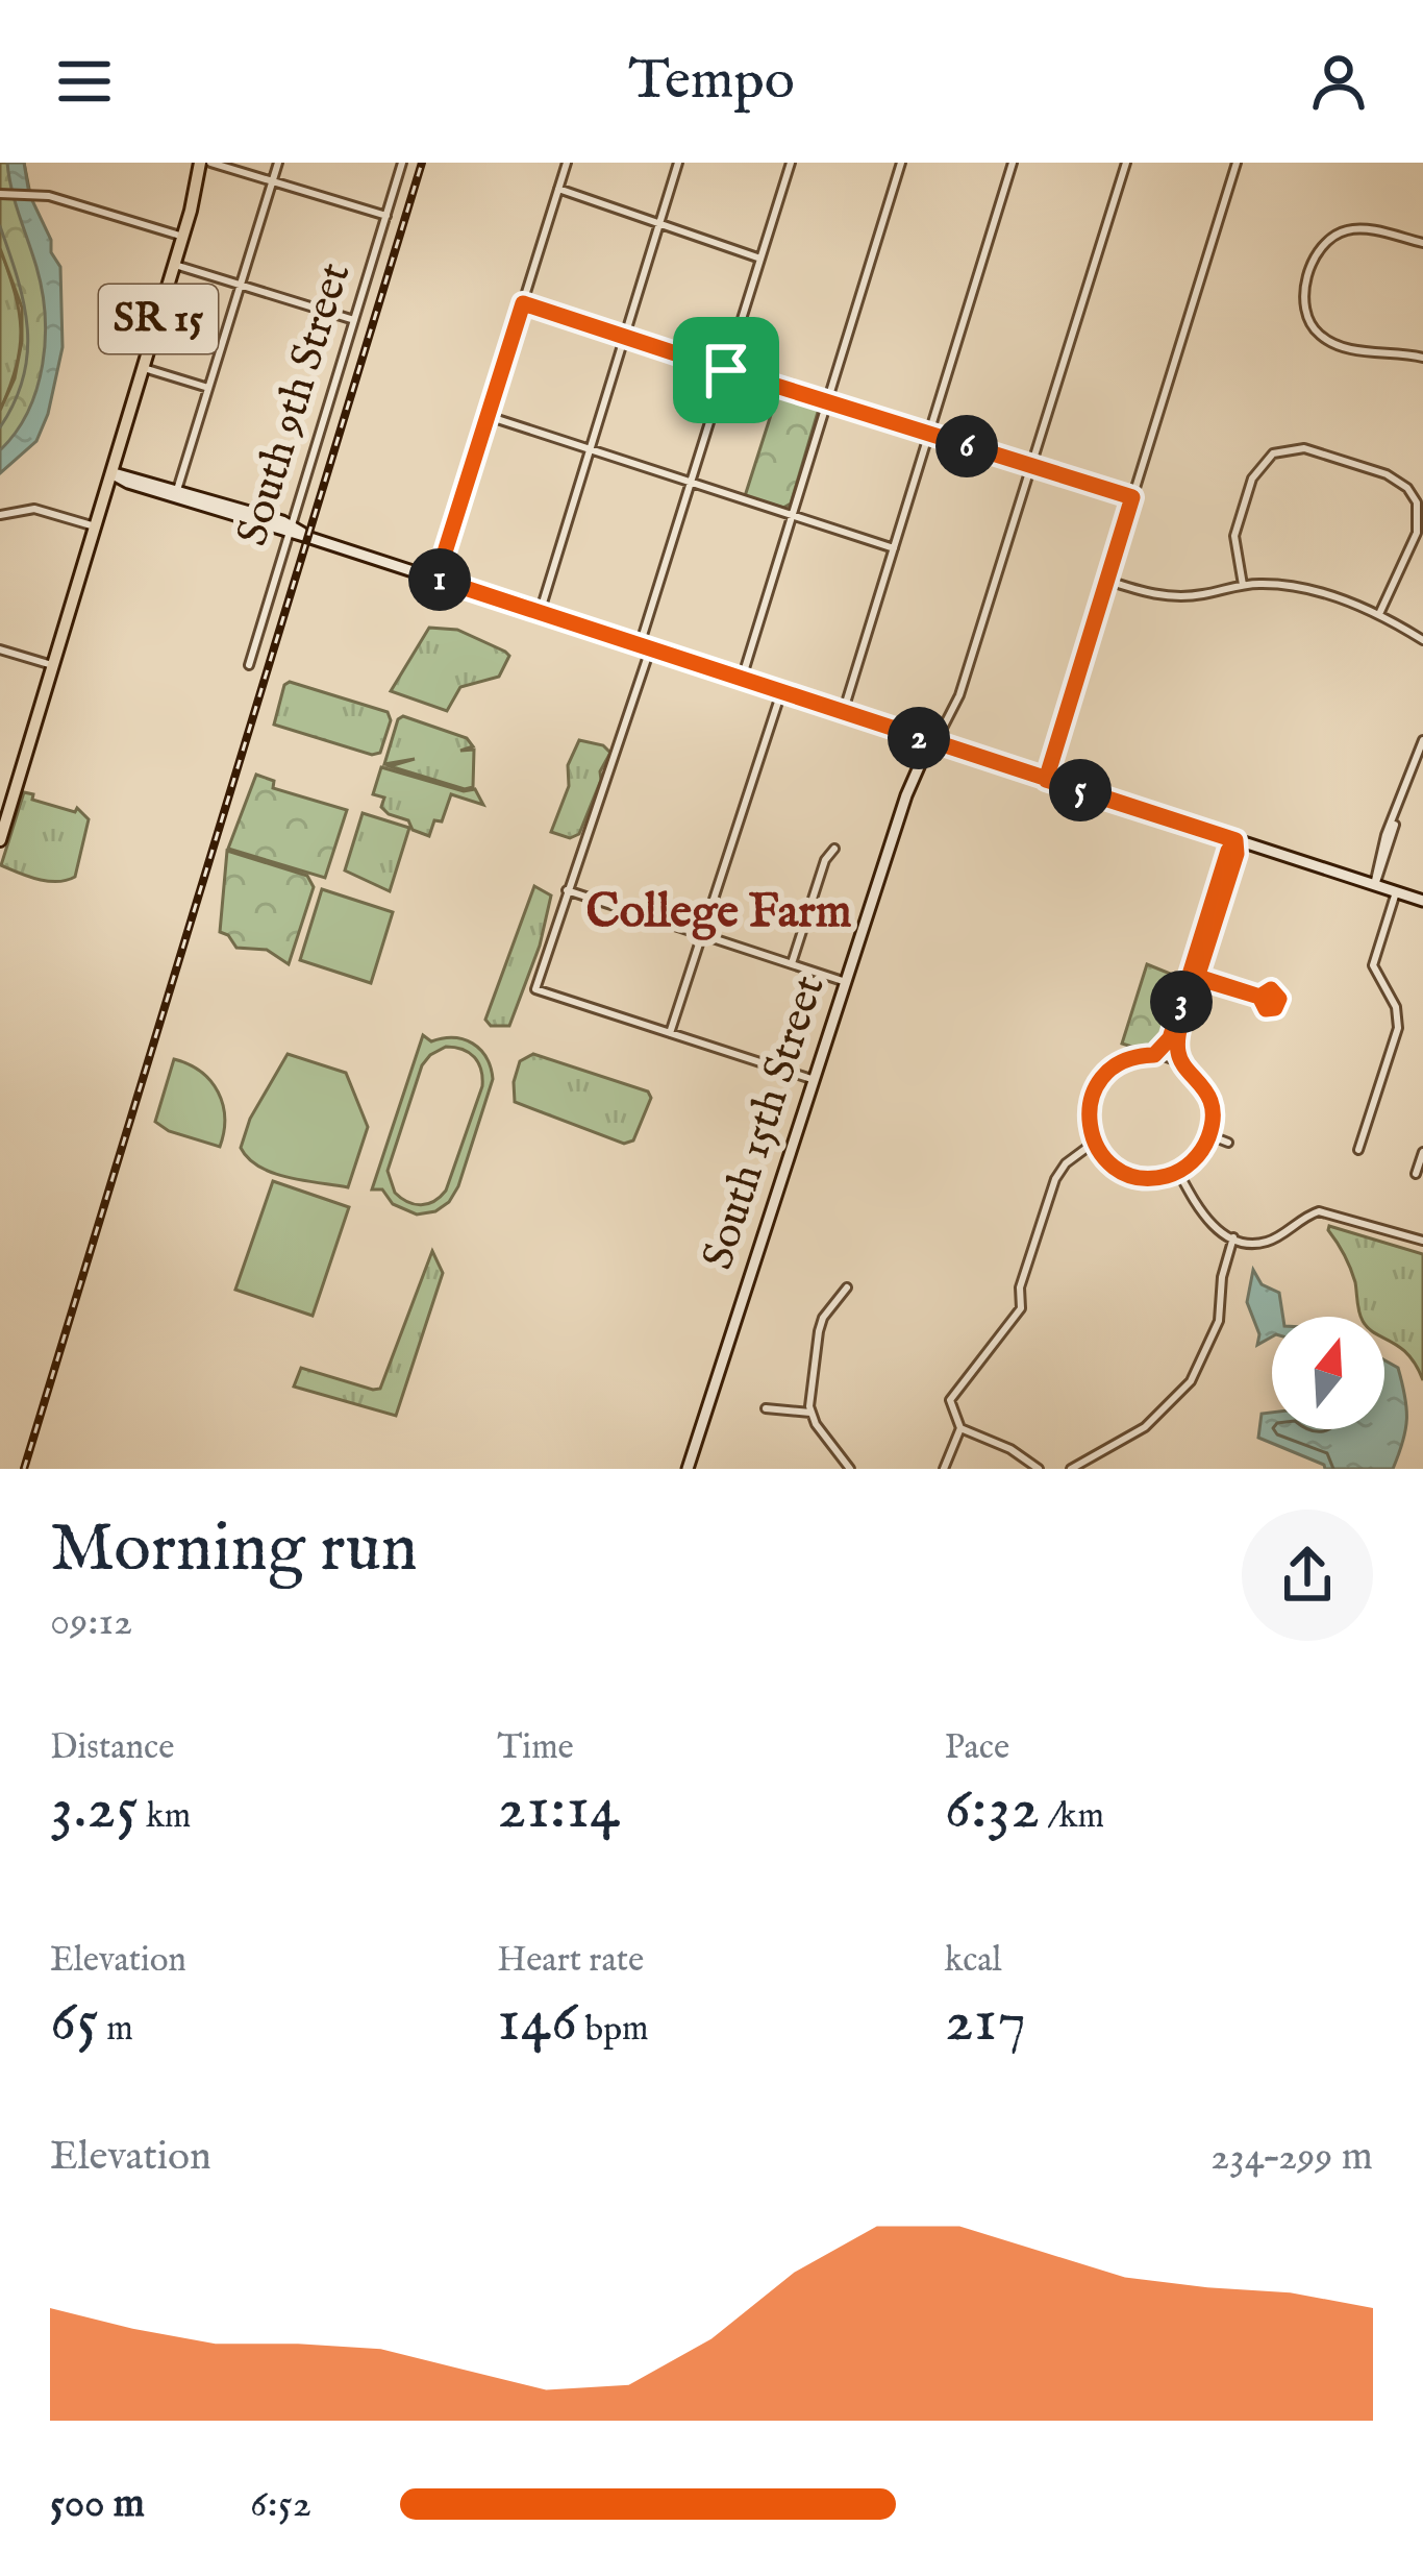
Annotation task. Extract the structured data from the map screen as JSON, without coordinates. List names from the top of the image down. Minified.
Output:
{"streets":{"main road":["SR 15","South 15th Street"],"street":["South 9th Street"]},"districts":["College Farm"],"north":"top","page":{"header":"Tempo","pins":["6","1","2","5","3"],"heading":["Morning run","09:12"],"stats":[["Distance","3.25 km"],["Time","21:14"],["Pace","6:32 /km"],["Elevation","65 m"],["Heart rate","146 bpm"],["kcal","217"]],"chart":["Elevation","234–299 m"],"list":[{"name":"500 m","note":"6:52"}]}}
